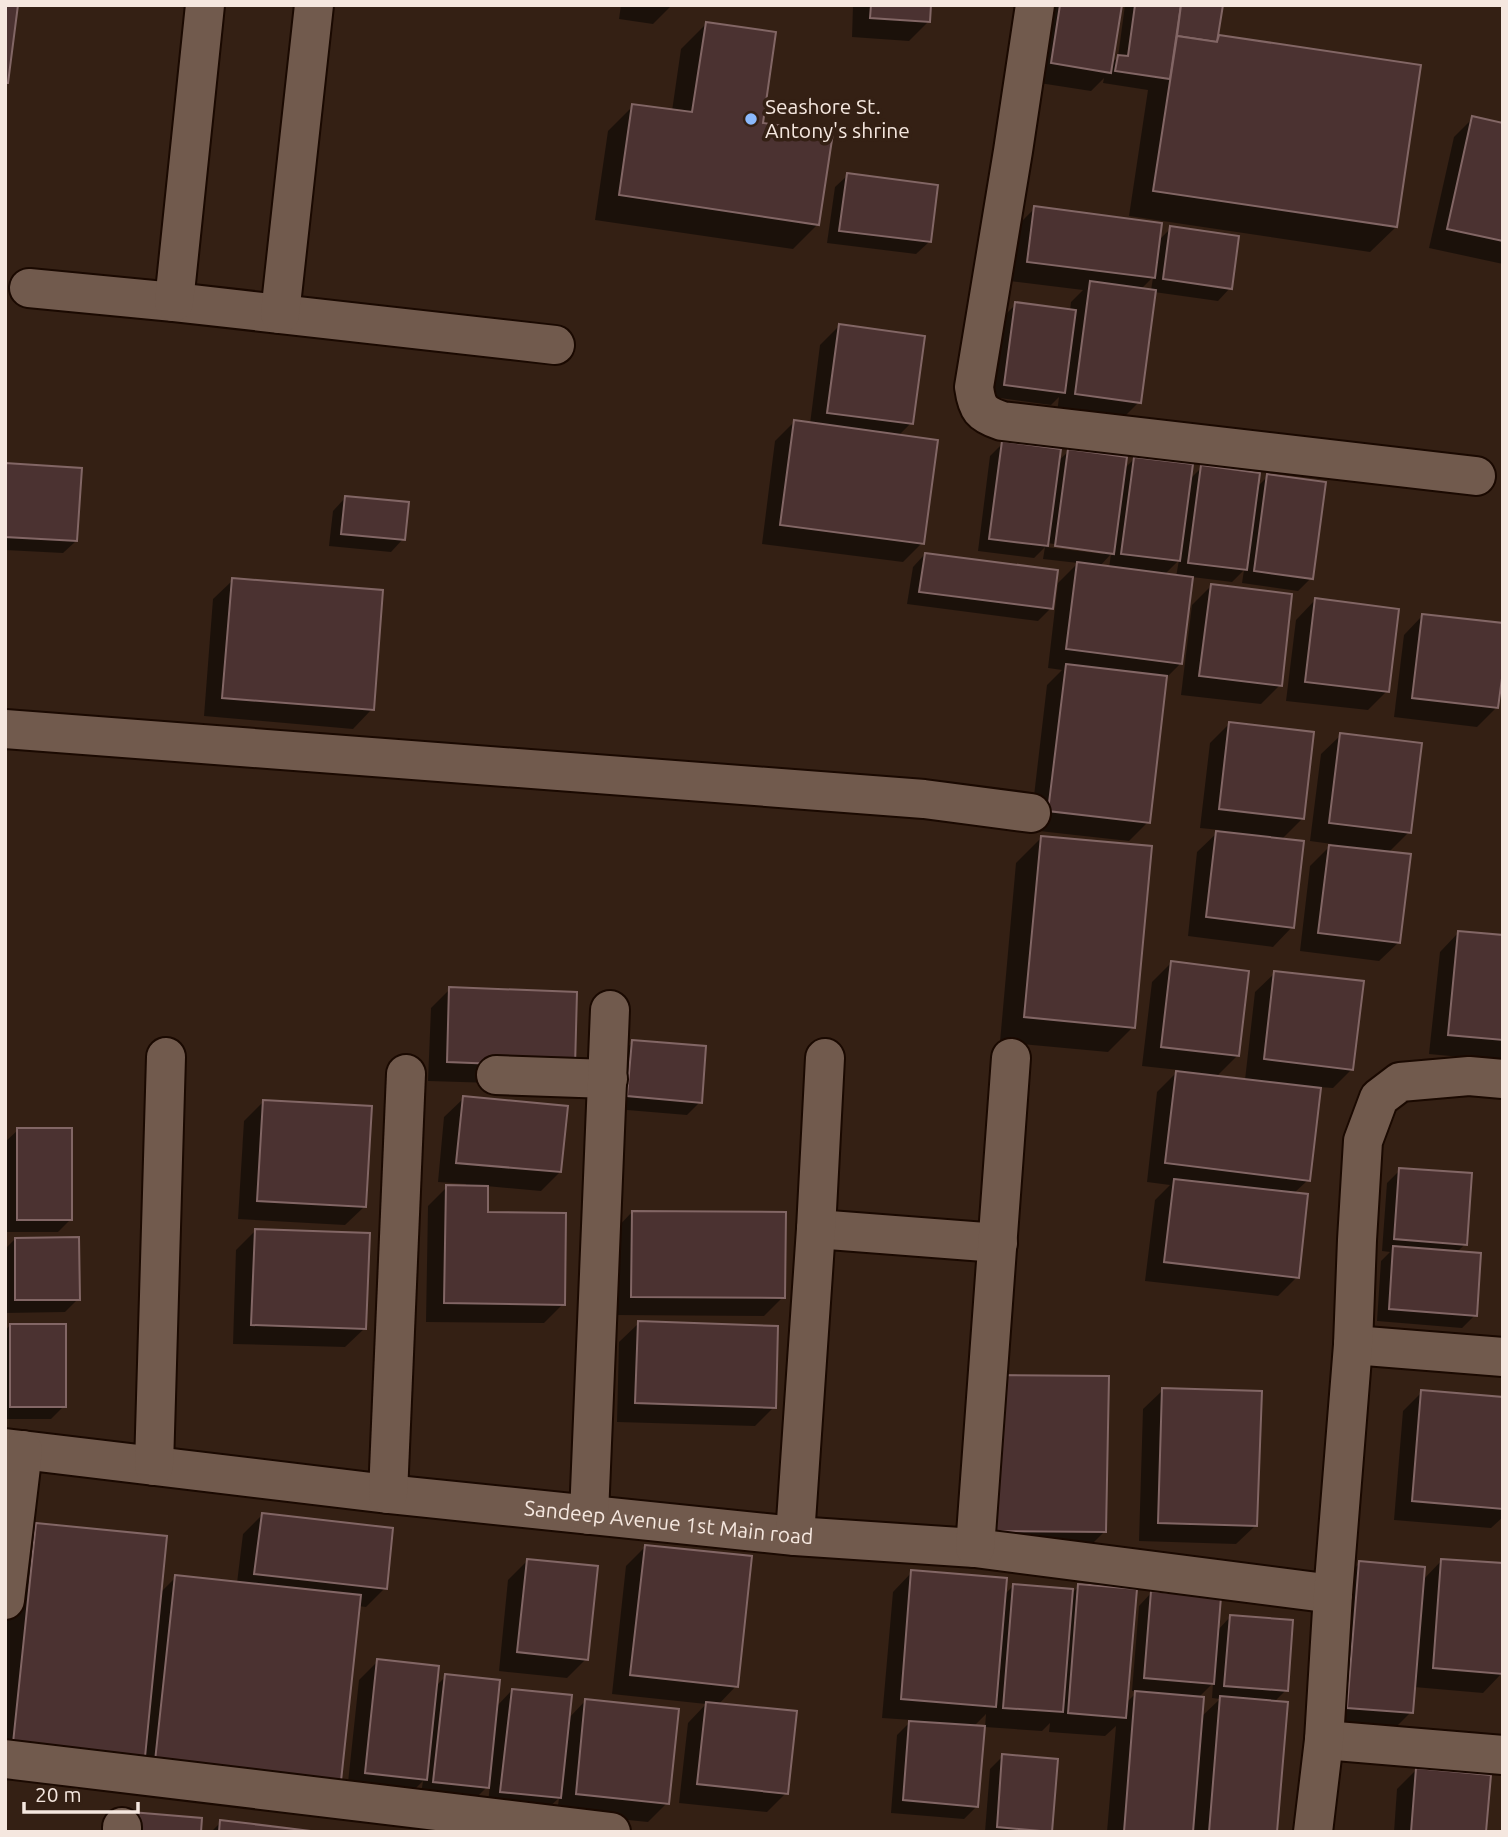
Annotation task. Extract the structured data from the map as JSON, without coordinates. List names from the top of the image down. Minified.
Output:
{"streets":{"street":["Sandeep Avenue 1st Main road"]},"places":["Seashore St. Antony's shrine"],"scale_bar":"20 m"}
